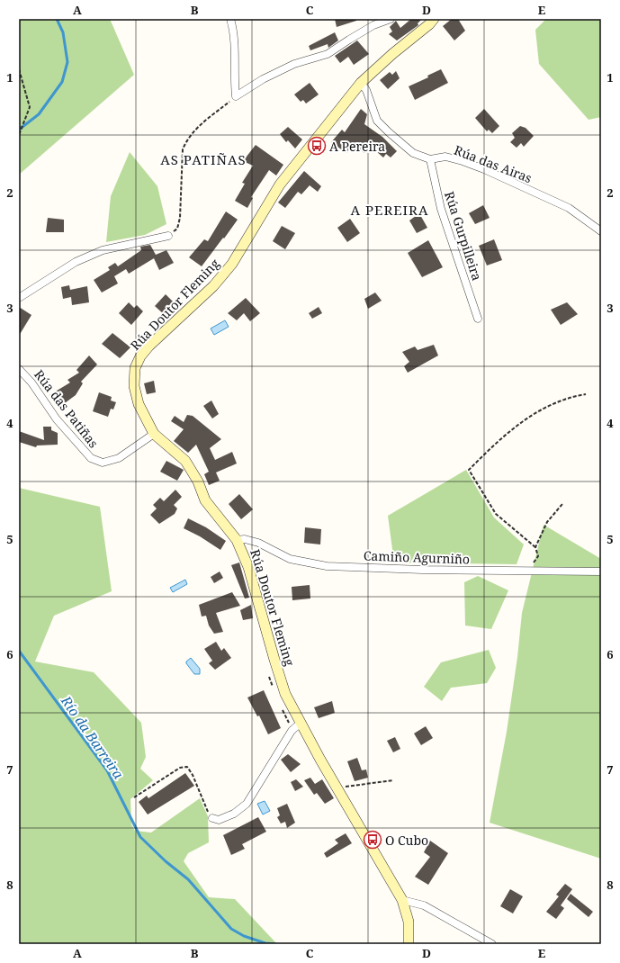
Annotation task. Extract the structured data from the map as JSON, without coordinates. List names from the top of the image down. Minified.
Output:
{"streets":{"main road":["Rúa Doutor Fleming"],"street":["Rúa das Airas","Rúa Gurpilleira","Rúa das Patiñas","Camiño Agurniño"]},"crossings":[["Rúa das Airas","Rúa Gurpilleira"],["Rúa das Airas","Rúa Doutor Fleming"],["Rúa Doutor Fleming","Rúa das Patiñas"],["Rúa Doutor Fleming","Camiño Agurniño"]],"districts":["AS PATIÑAS","A PEREIRA"],"water":["Río da Barreira"],"places":{"bus stop":["A Pereira","O Cubo"]},"grid":{"columns":["A","B","C","D","E"],"rows":["1","2","3","4","5","6","7","8"]}}
